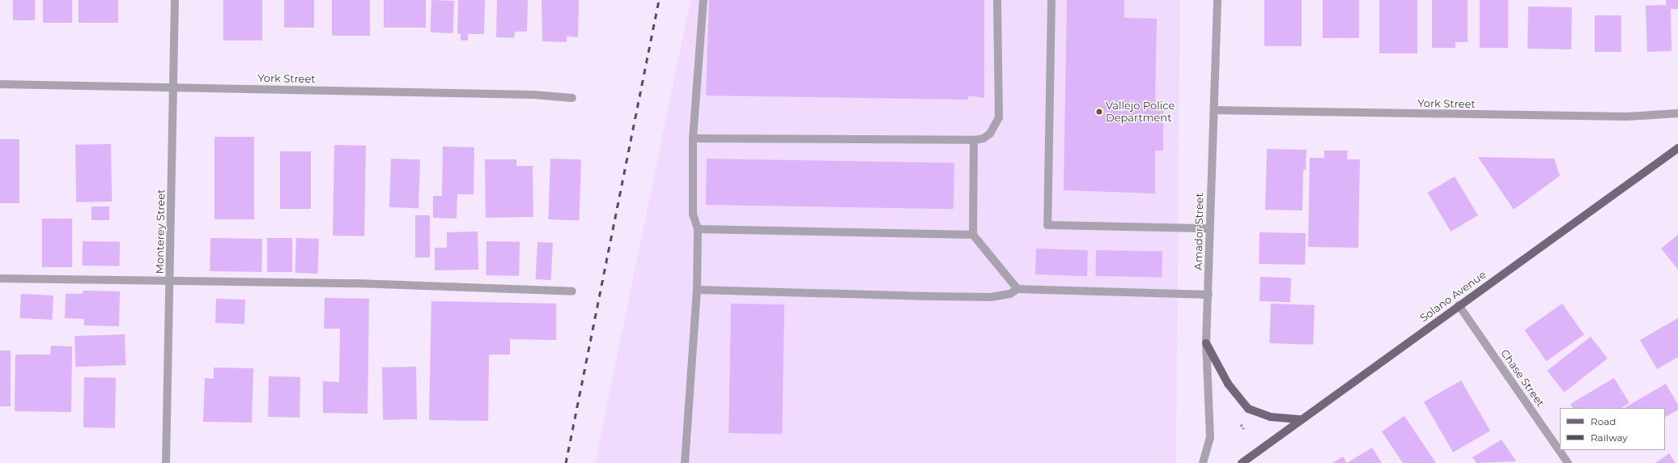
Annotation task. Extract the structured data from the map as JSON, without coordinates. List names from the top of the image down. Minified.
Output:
{"streets":{"main road":["Solano Avenue"],"street":["York Street","Monterey Street","Amador Street","Chase Street"]},"crossings":[["York Street","Monterey Street"],["York Street","Amador Street"],["Solano Avenue","Chase Street"]],"places":["Vallejo Police Department"],"legend":["Road","Railway"]}
